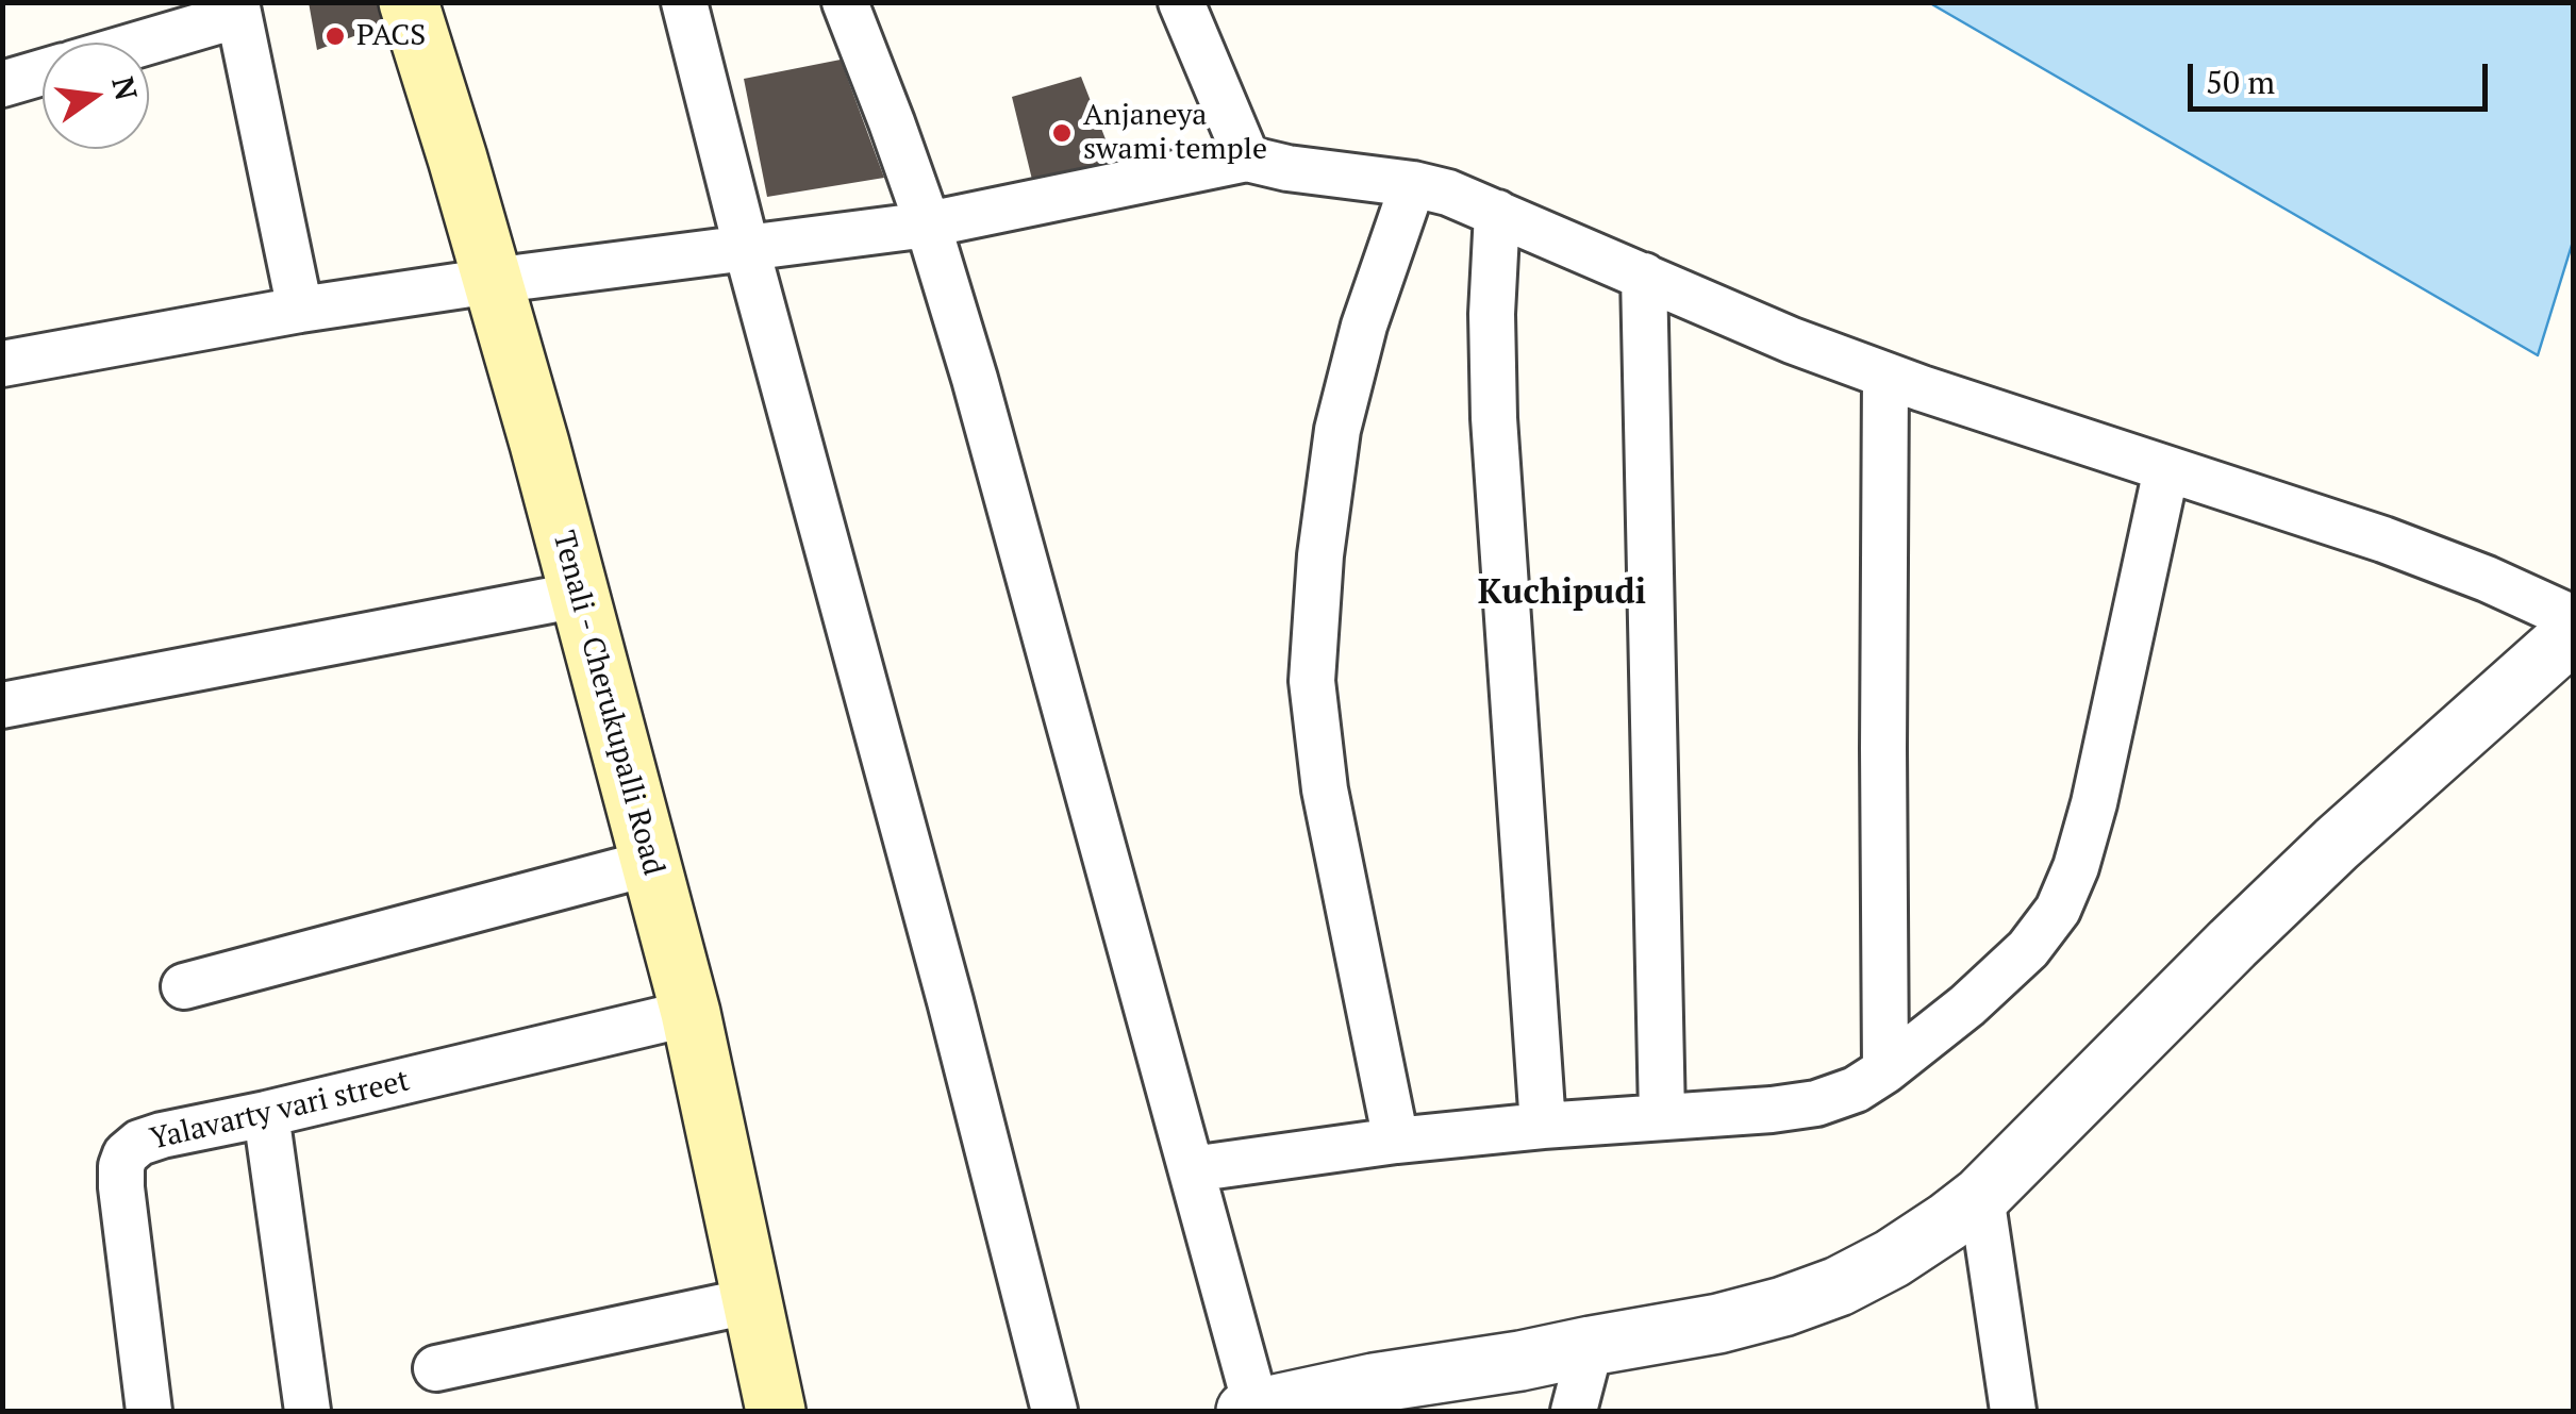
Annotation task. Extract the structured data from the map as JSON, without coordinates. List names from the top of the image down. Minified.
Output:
{"streets":{"main road":["Tenali - Cherukupalli Road"],"street":["Yalavarty vari street"]},"crossings":[["Tenali - Cherukupalli Road","Yalavarty vari street"]],"districts":["Kuchipudi"],"places":["PACS","Anjaneya swami temple"],"scale_bar":"50 m","north":"right"}
